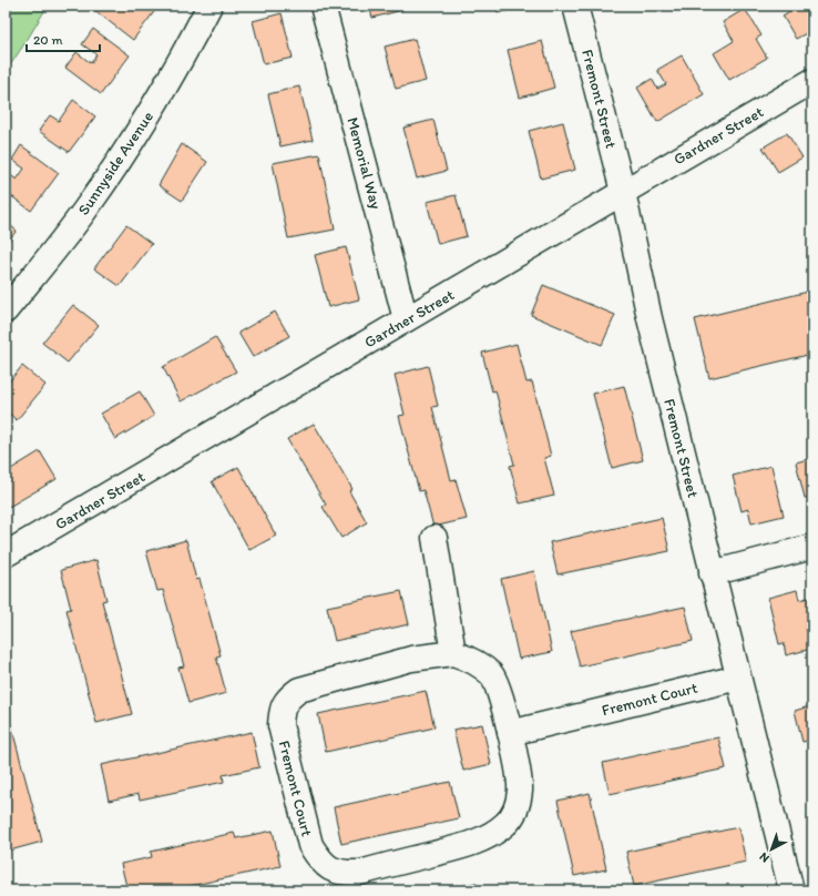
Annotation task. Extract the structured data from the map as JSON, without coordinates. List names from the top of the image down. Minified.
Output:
{"streets":{"street":["Fremont Street","Gardner Street","Sunnyside Avenue","Memorial Way","Fremont Court"]},"crossings":[["Fremont Street","Gardner Street"],["Fremont Street","Fremont Court"],["Gardner Street","Memorial Way"]],"scale_bar":"20 m","north":"bottom left"}
